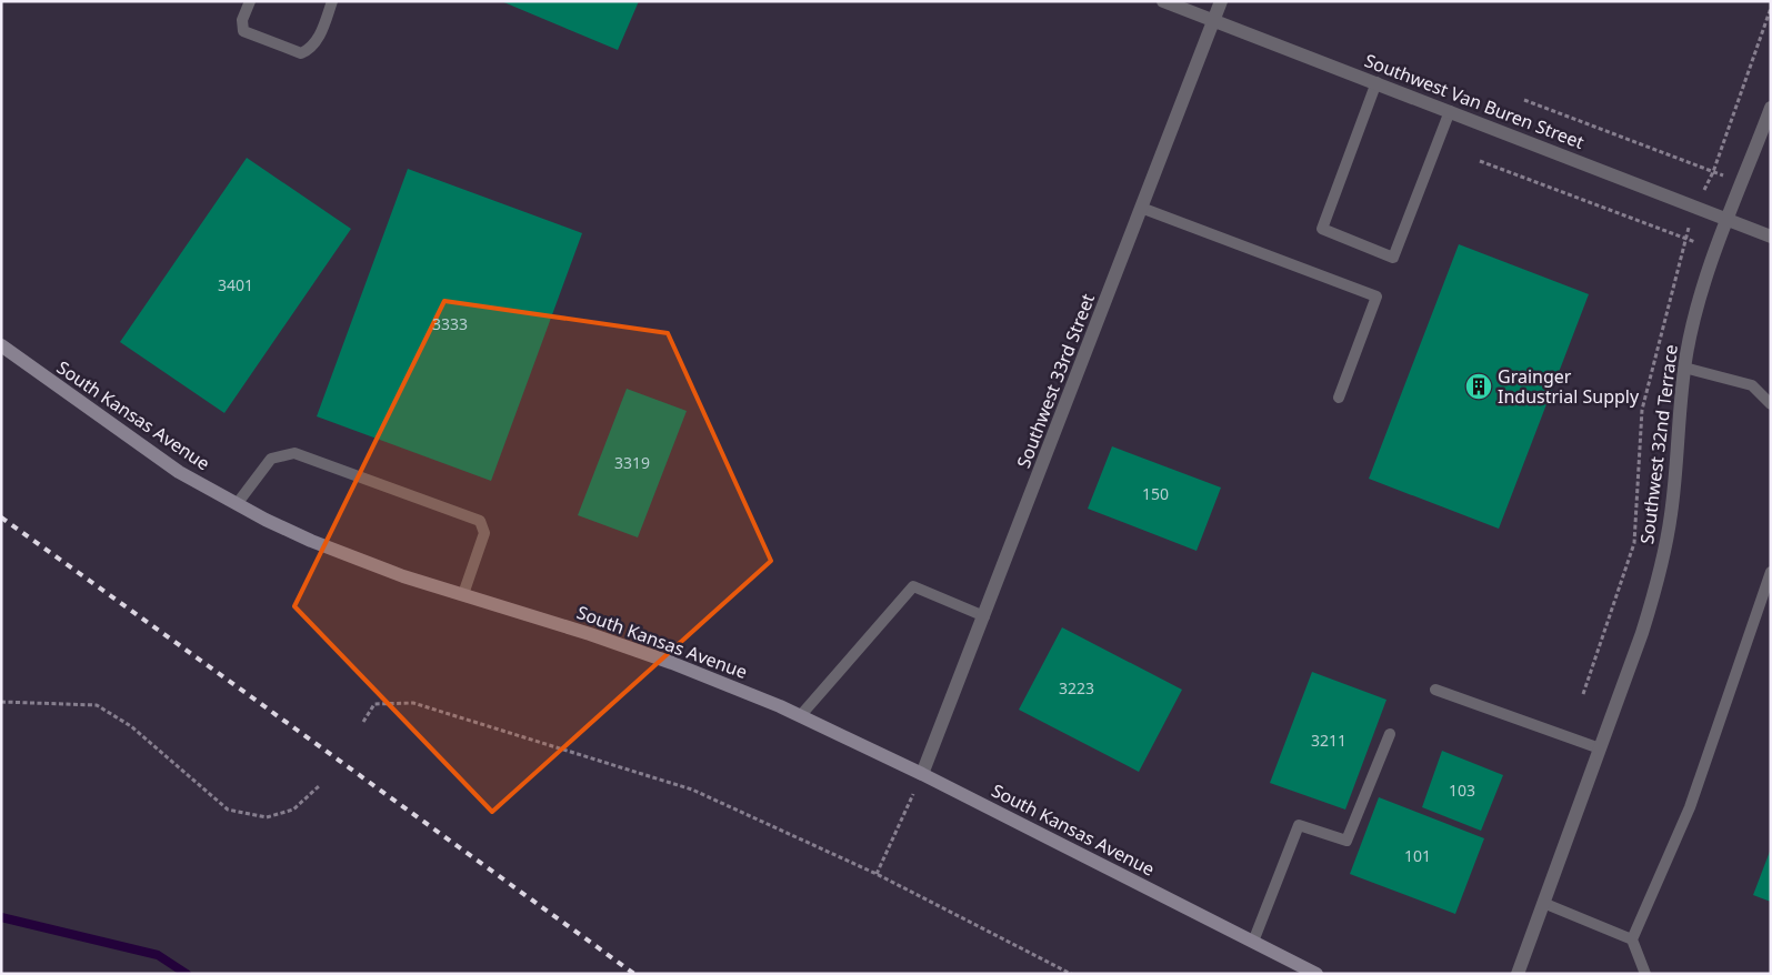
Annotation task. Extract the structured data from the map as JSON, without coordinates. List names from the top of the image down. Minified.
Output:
{"streets":{"main road":["South Kansas Avenue"],"street":["Southwest Van Buren Street","Southwest 33rd Street","Southwest 32nd Terrace"]},"crossings":[["Southwest Van Buren Street","Southwest 33rd Street"],["Southwest Van Buren Street","Southwest 32nd Terrace"],["Southwest 33rd Street","South Kansas Avenue"]],"places":{"building":["Grainger Industrial Supply"]},"house_numbers":["3401","3333","3319","150","3223","3211","103","101"]}
